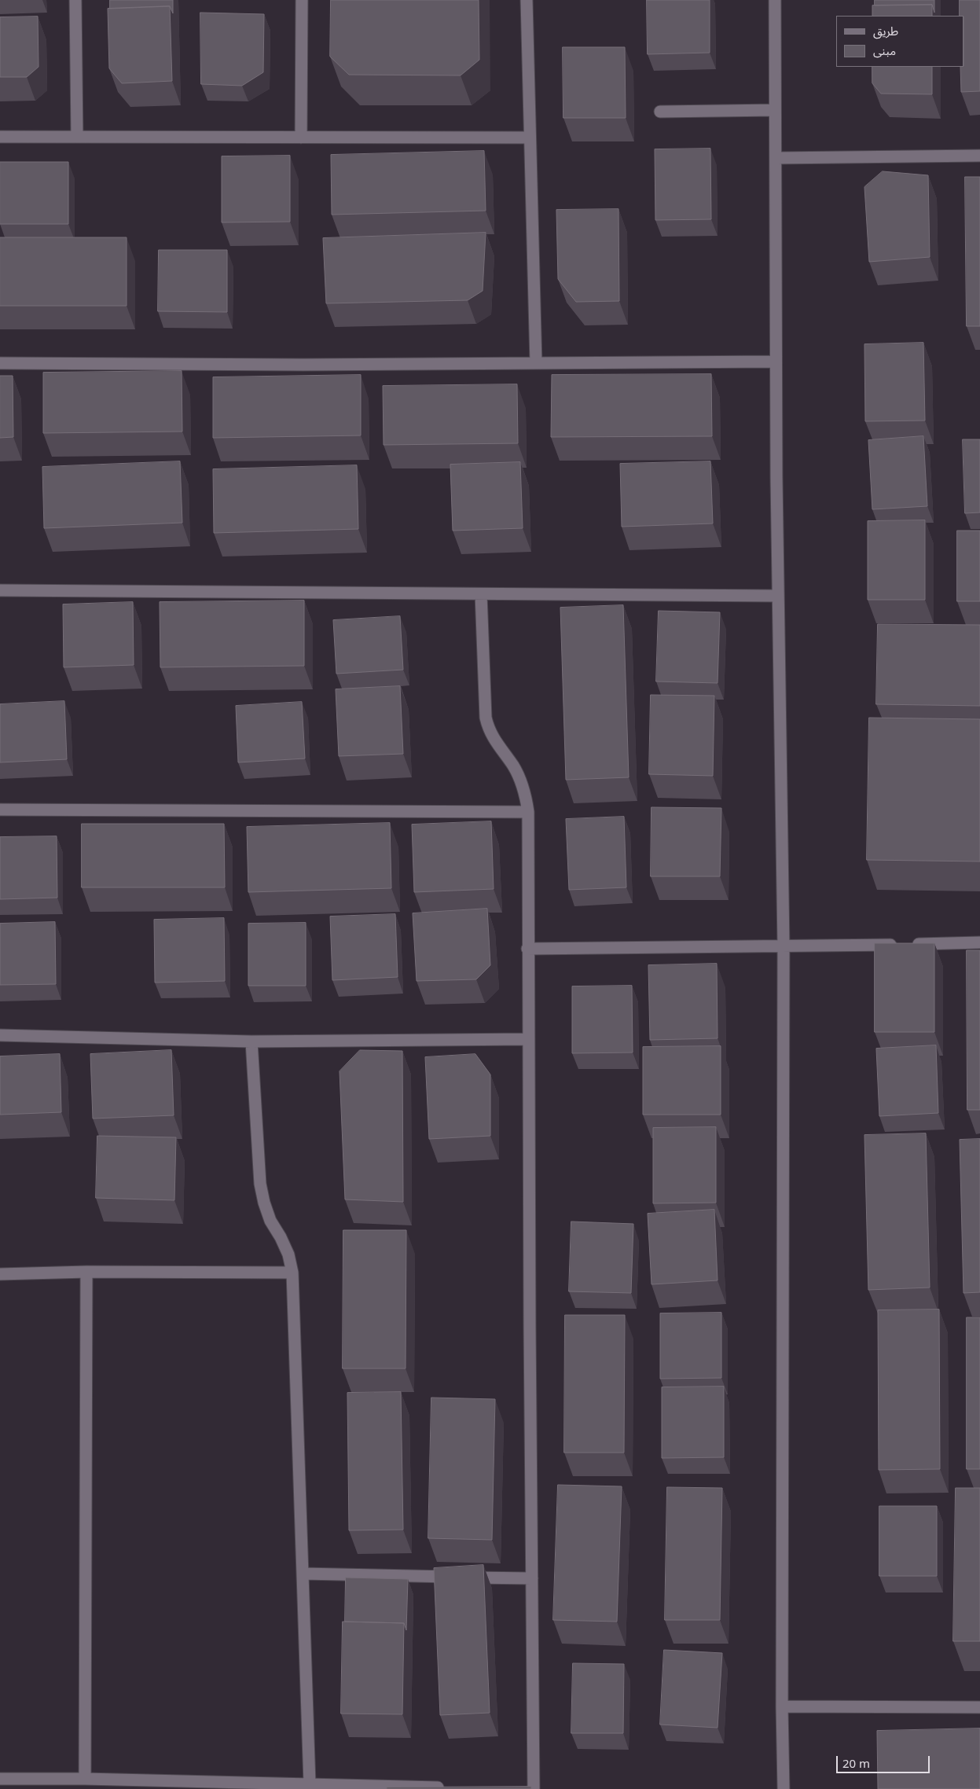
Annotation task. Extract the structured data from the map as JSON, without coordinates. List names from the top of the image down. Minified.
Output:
{"legend":["طريق","مبنى"],"scale_bar":"20 m"}
